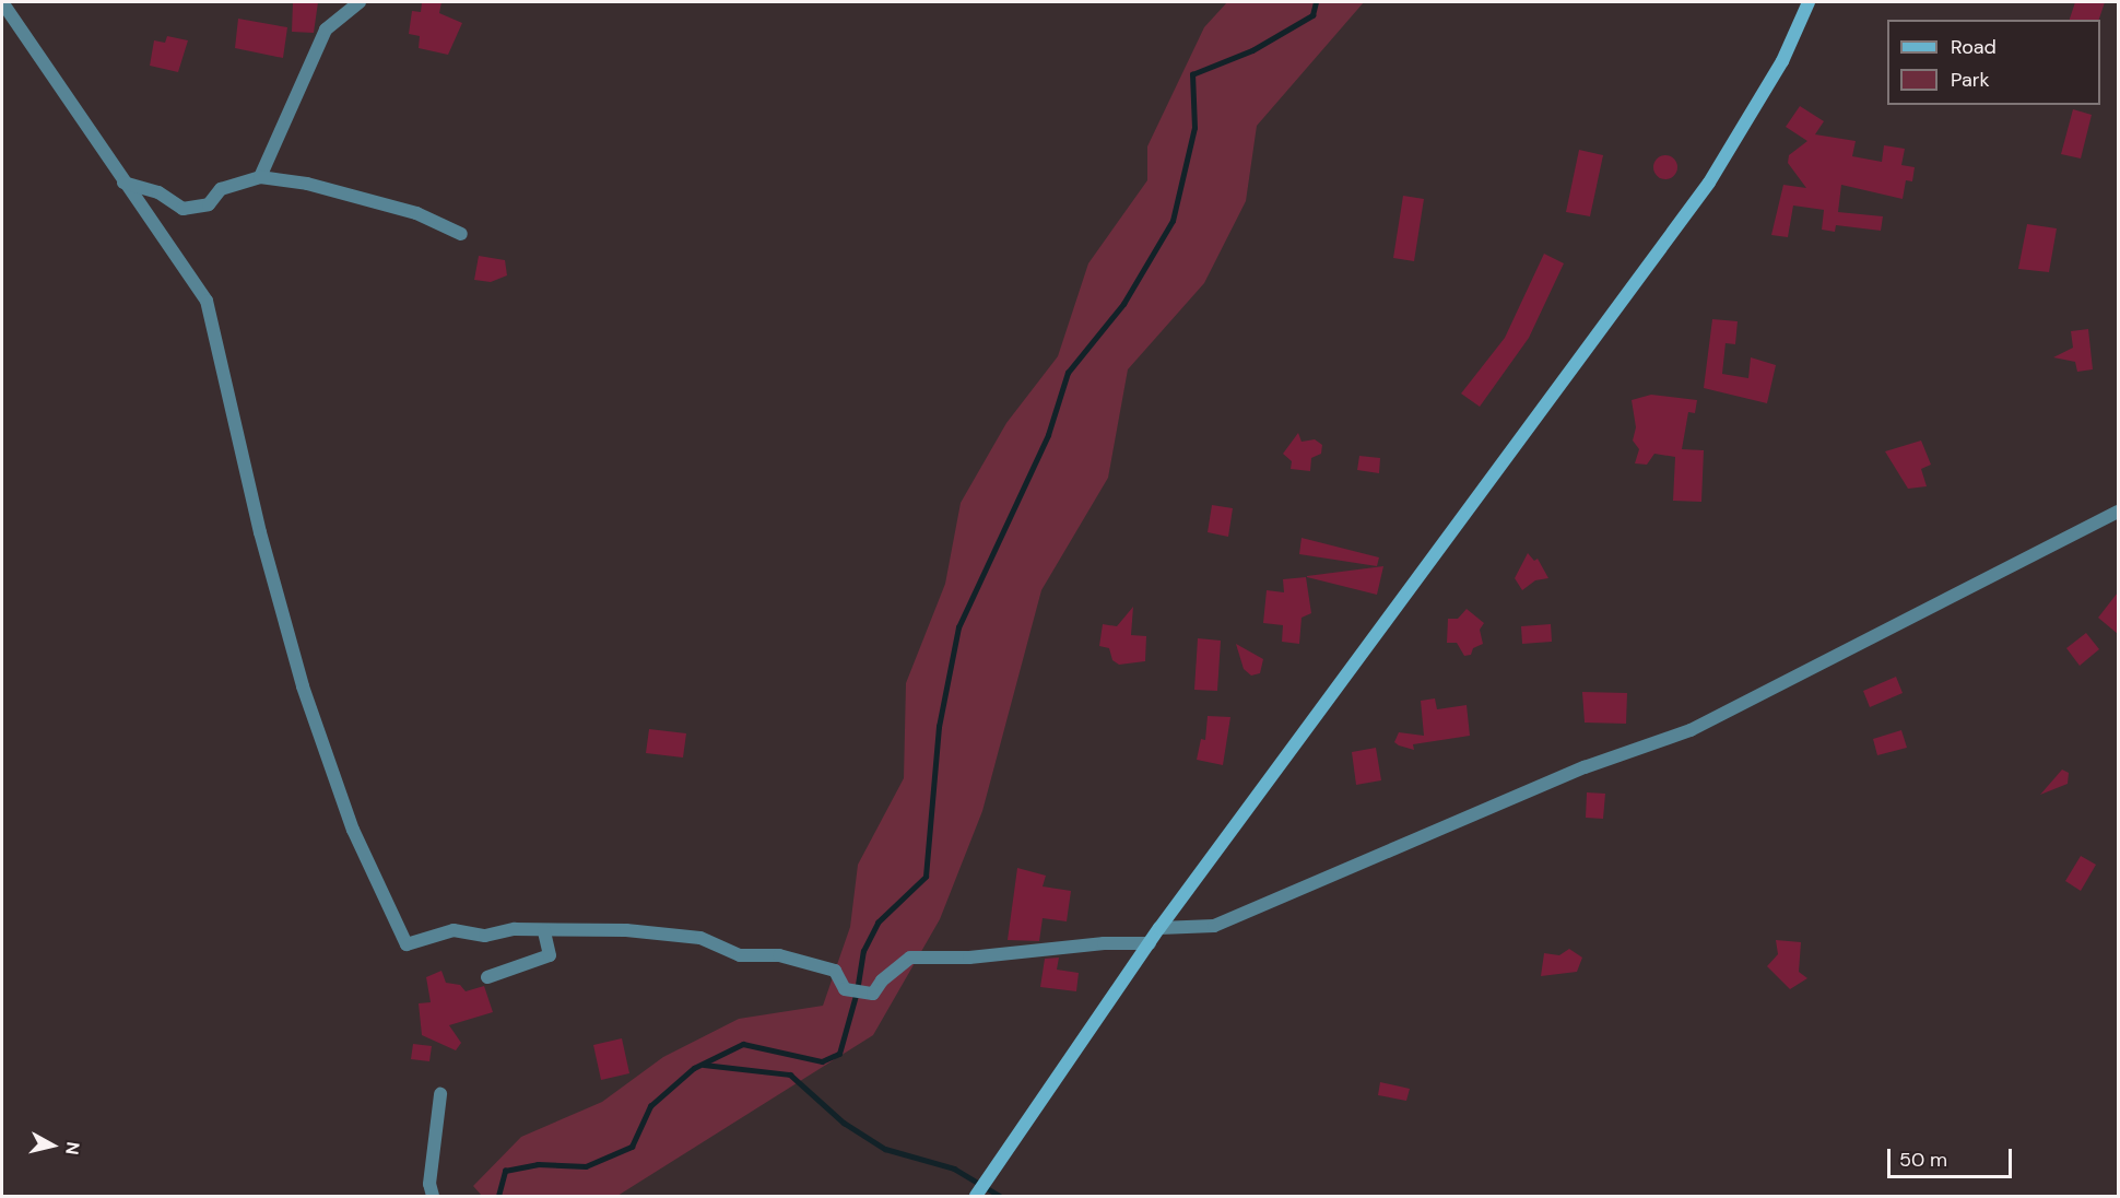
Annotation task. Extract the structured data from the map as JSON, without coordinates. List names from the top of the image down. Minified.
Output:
{"legend":["Road","Park"],"scale_bar":"50 m","north":"right"}
